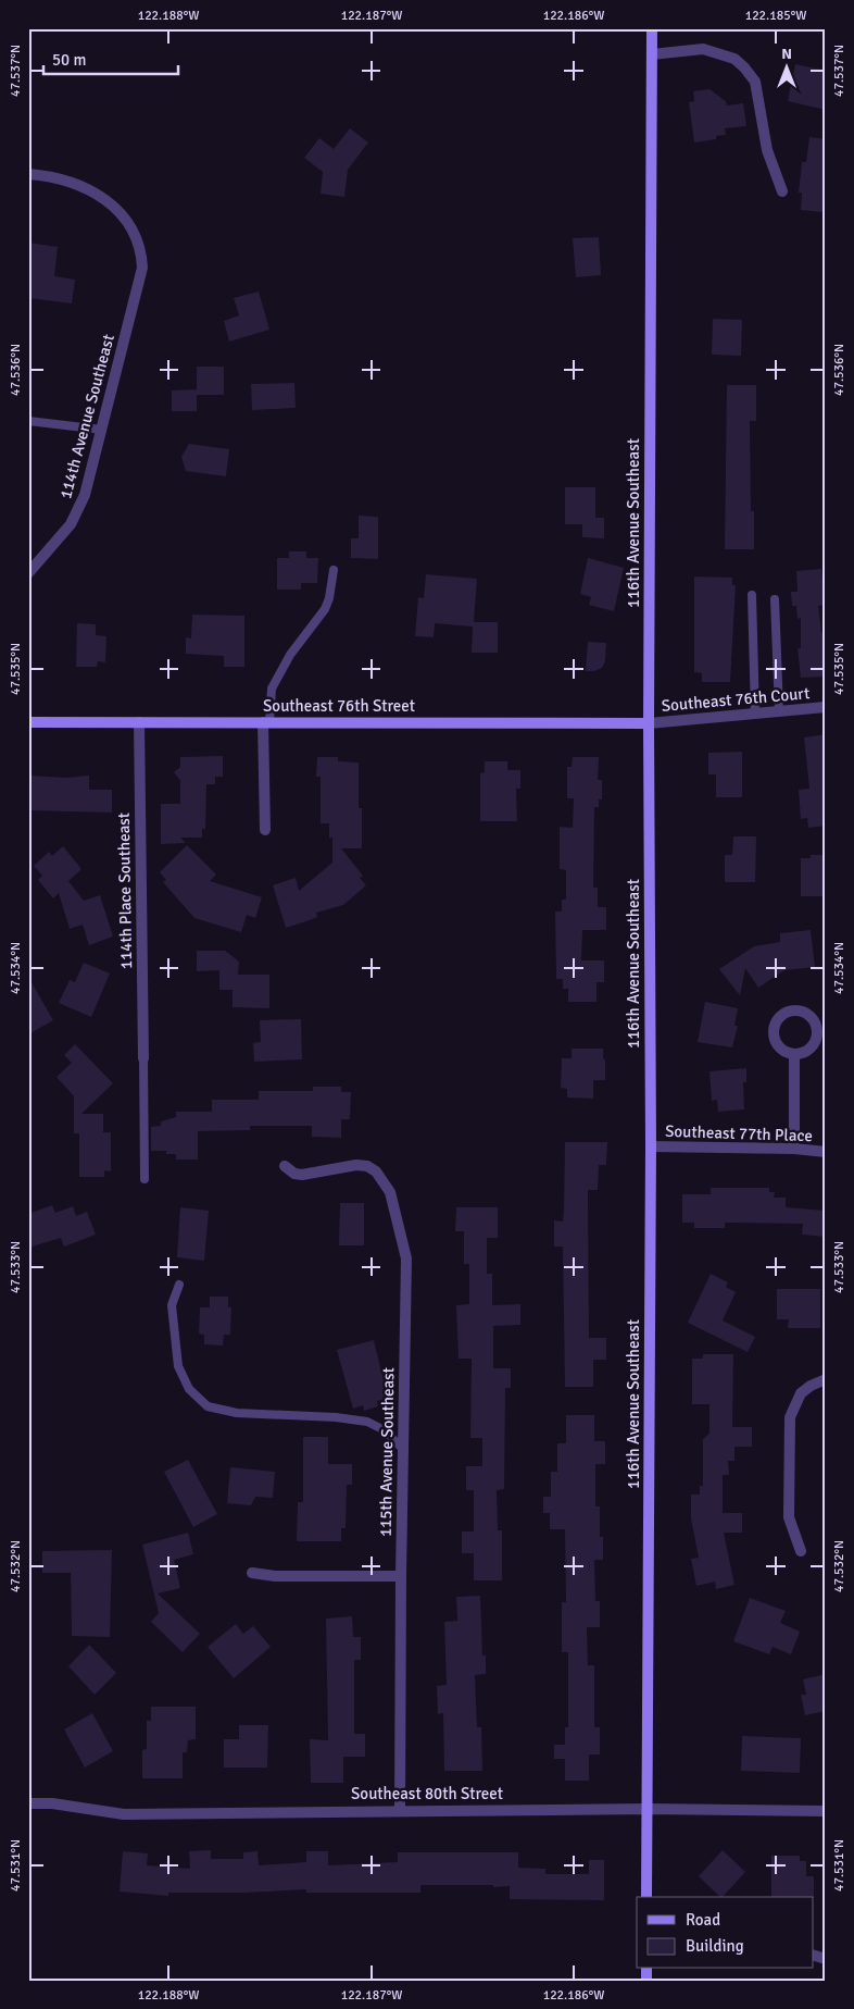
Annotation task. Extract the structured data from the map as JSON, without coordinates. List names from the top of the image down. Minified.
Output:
{"streets":{"street":["114th Avenue Southeast","116th Avenue Southeast","Southeast 76th Court","Southeast 76th Street","114th Place Southeast","Southeast 77th Place","115th Avenue Southeast","Southeast 80th Street"]},"crossings":[["116th Avenue Southeast","Southeast 76th Court"],["116th Avenue Southeast","Southeast 76th Street"],["116th Avenue Southeast","Southeast 77th Place"],["116th Avenue Southeast","Southeast 80th Street"],["Southeast 76th Court","Southeast 76th Street"],["Southeast 76th Street","114th Place Southeast"],["115th Avenue Southeast","Southeast 80th Street"]],"legend":["Road","Building"],"scale_bar":"50 m","north":"top","coordinates":["122.188°W","122.187°W","122.186°W","122.185°W","47.537°N","47.536°N","47.535°N","47.534°N","47.533°N","47.532°N","47.531°N"]}
